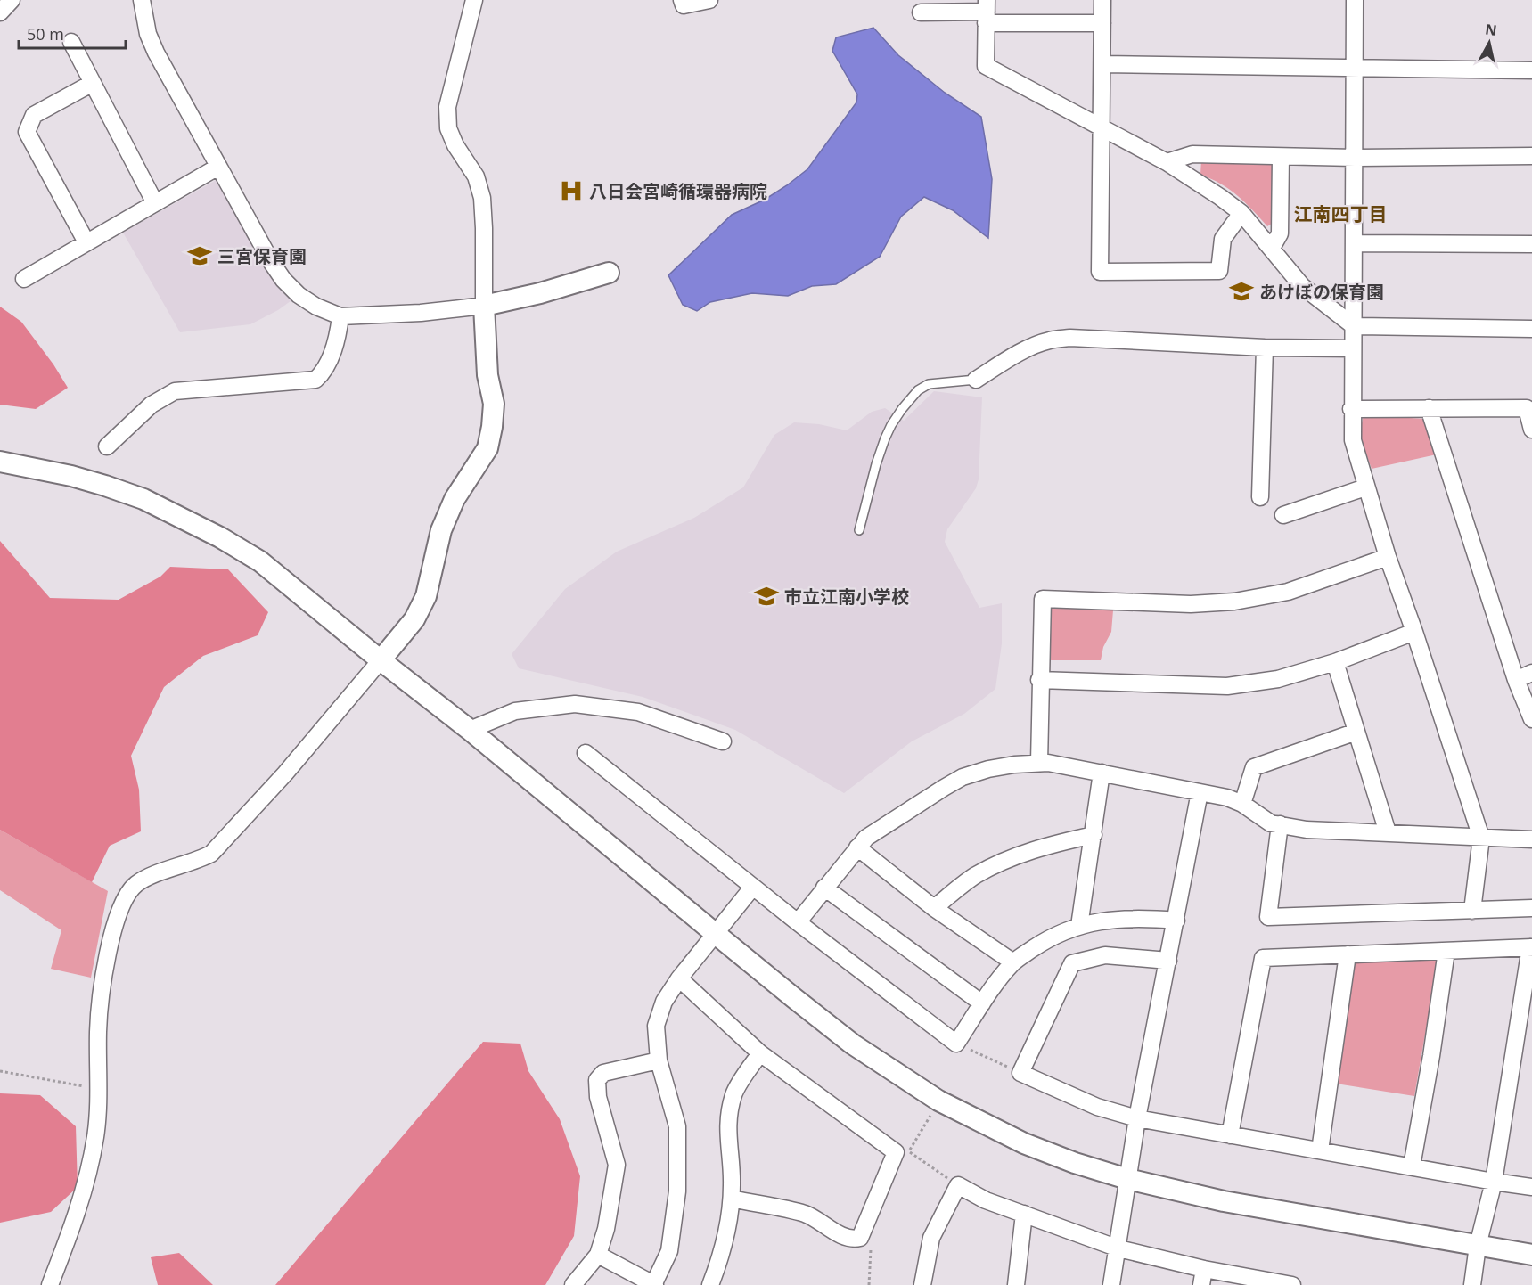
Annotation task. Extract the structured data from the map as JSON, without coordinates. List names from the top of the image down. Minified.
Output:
{"districts":["江南四丁目"],"places":{"hospital":["八日会宮崎循環器病院"],"school or university":["三宮保育園","あけぼの保育園","市立江南小学校"]},"scale_bar":"50 m","north":"top"}
